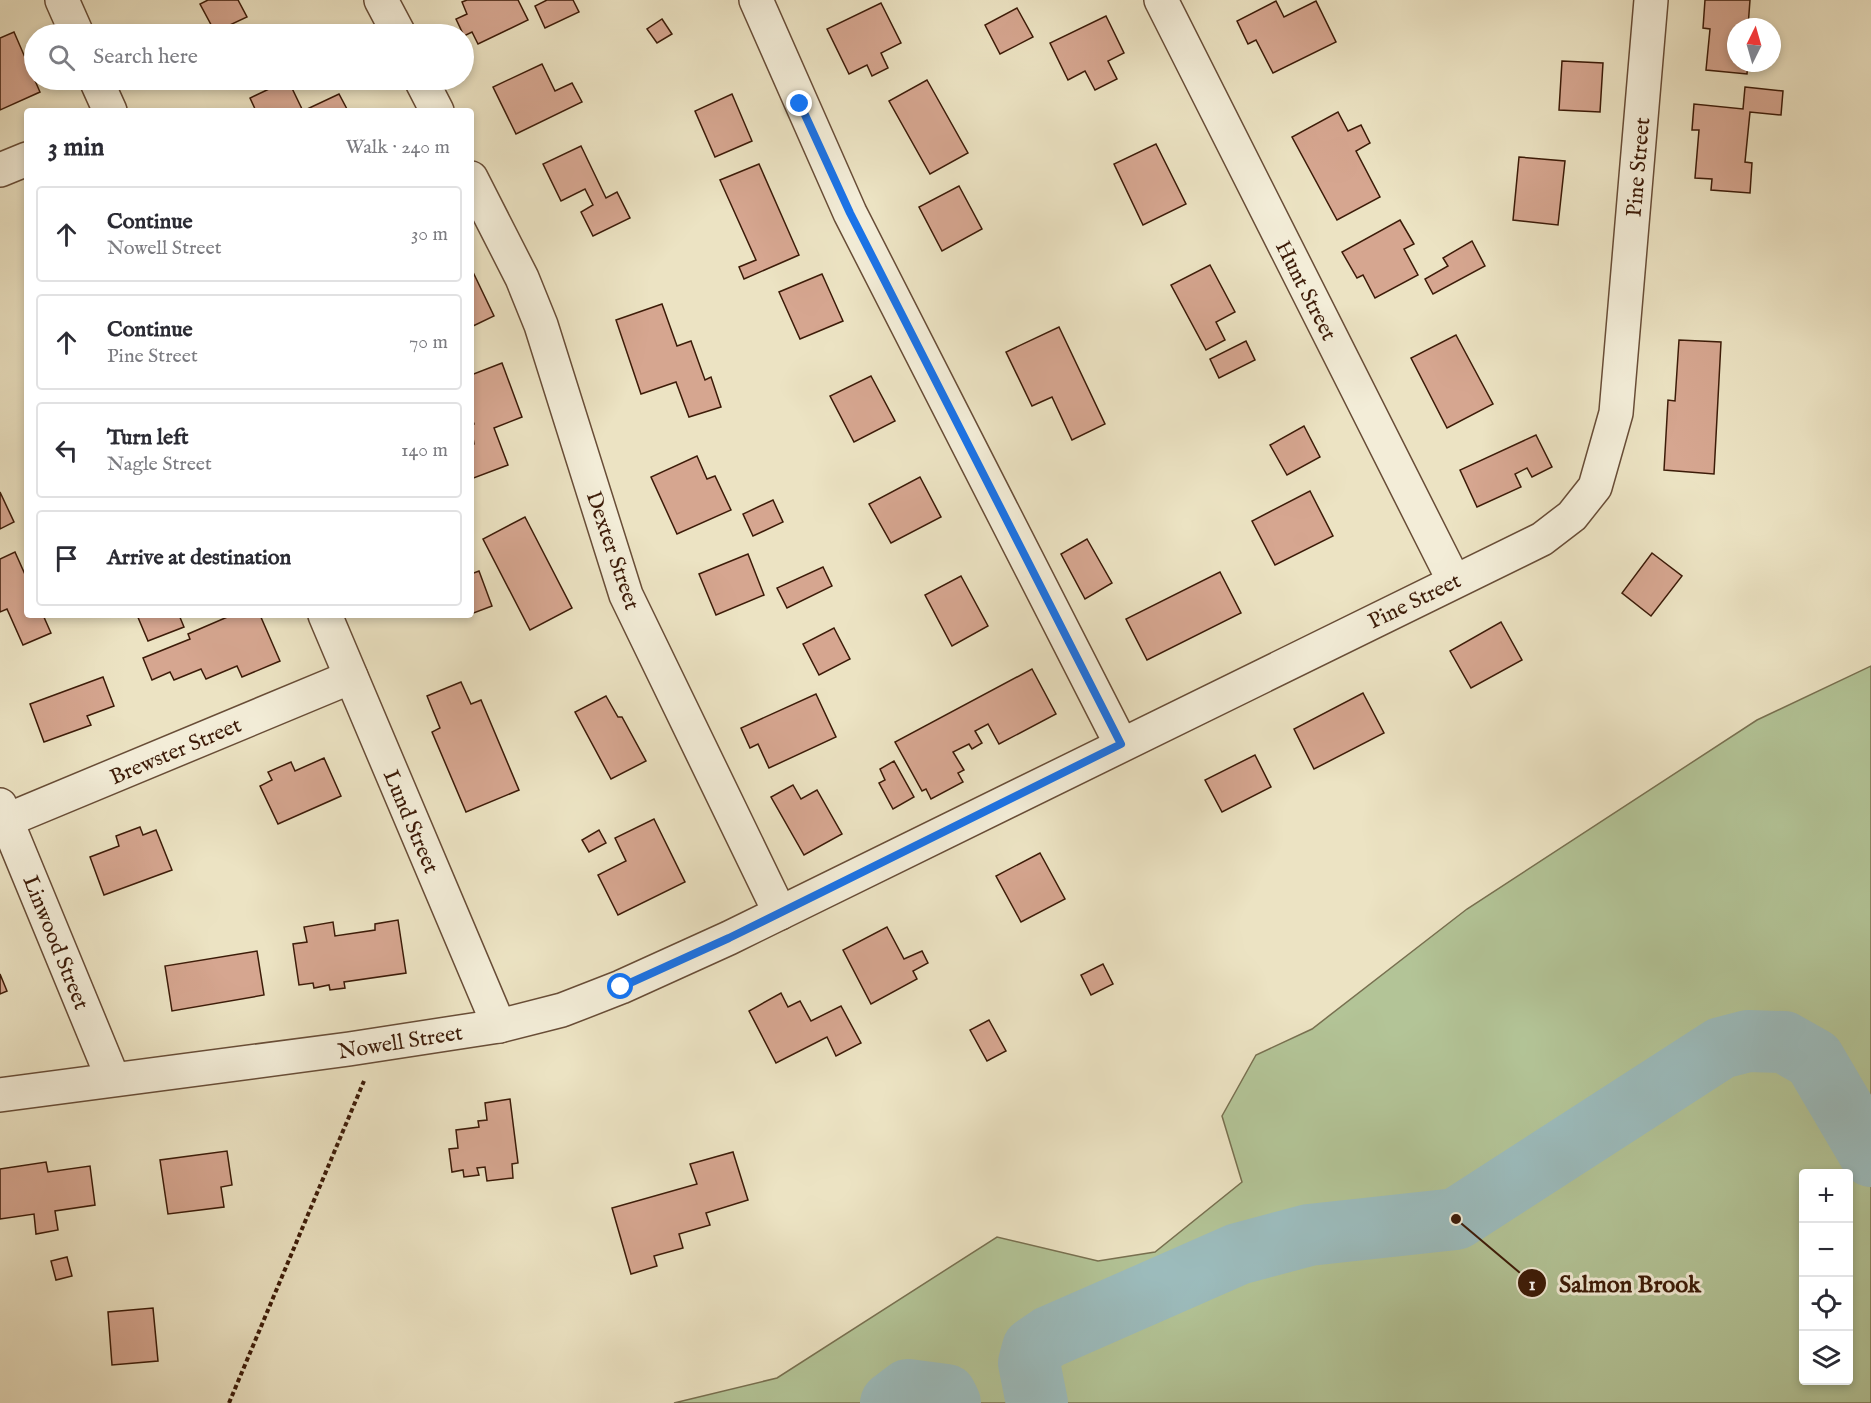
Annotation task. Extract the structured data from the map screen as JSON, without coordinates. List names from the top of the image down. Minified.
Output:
{"streets":{"street":["Pine Street","Hunt Street","Dexter Street","Brewster Street","Lund Street","Linwood Street","Nowell Street"]},"crossings":[["Pine Street","Hunt Street"],["Pine Street","Dexter Street"],["Pine Street","Nowell Street"],["Dexter Street","Nowell Street"],["Brewster Street","Lund Street"],["Brewster Street","Linwood Street"],["Lund Street","Nowell Street"],["Linwood Street","Nowell Street"]],"places":["Salmon Brook"],"north":"top","page":{"search":"Search here","heading":["3 min","Walk · 240 m"],"list":[["Continue","Nowell Street","30 m"],["Continue","Pine Street","70 m"],["Turn left","Nagle Street","140 m"],"Arrive at destination"],"map_buttons":["+","−"]}}
